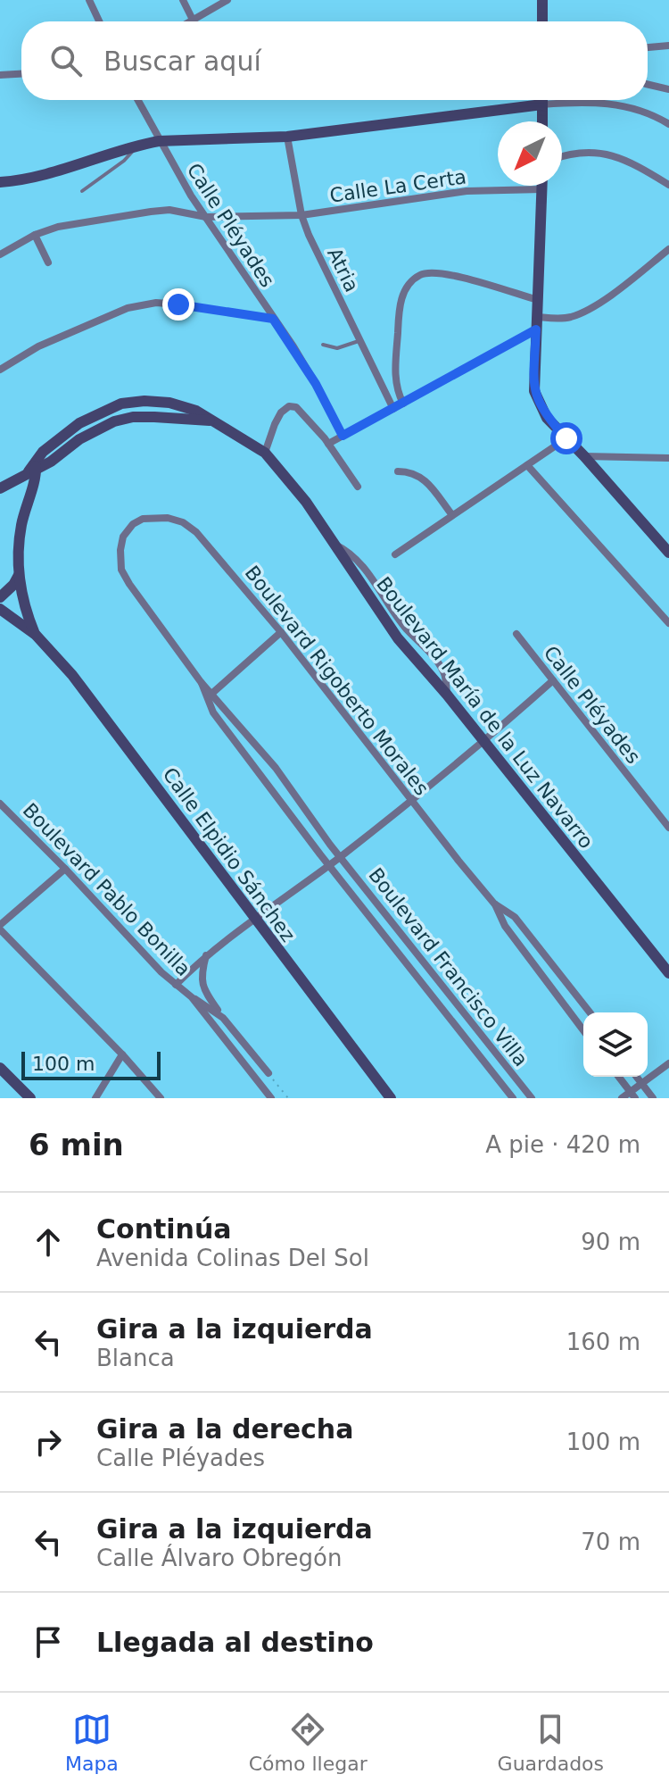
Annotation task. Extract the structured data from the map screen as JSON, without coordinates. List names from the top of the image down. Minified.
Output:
{"streets":{"street":["Calle La Certa","Calle Pléyades","Atria","Boulevard Rigoberto Morales","Boulevard María de la Luz Navarro","Calle Elpidio Sánchez","Boulevard Pablo Bonilla","Boulevard Francisco Villa"]},"crossings":[["Calle La Certa","Calle Pléyades"],["Calle La Certa","Atria"],["Boulevard Rigoberto Morales","Boulevard Francisco Villa"]],"scale_bar":"100 m","north":"bottom left","page":{"search":"Buscar aquí","scale":"100 m","heading":["6 min","A pie · 420 m"],"list":[["Continúa","Avenida Colinas Del Sol","90 m"],["Gira a la izquierda","Blanca","160 m"],["Gira a la derecha","Calle Pléyades","100 m"],["Gira a la izquierda","Calle Álvaro Obregón","70 m"],"Llegada al destino"],"nav":["Mapa","Cómo llegar","Guardados"]}}
